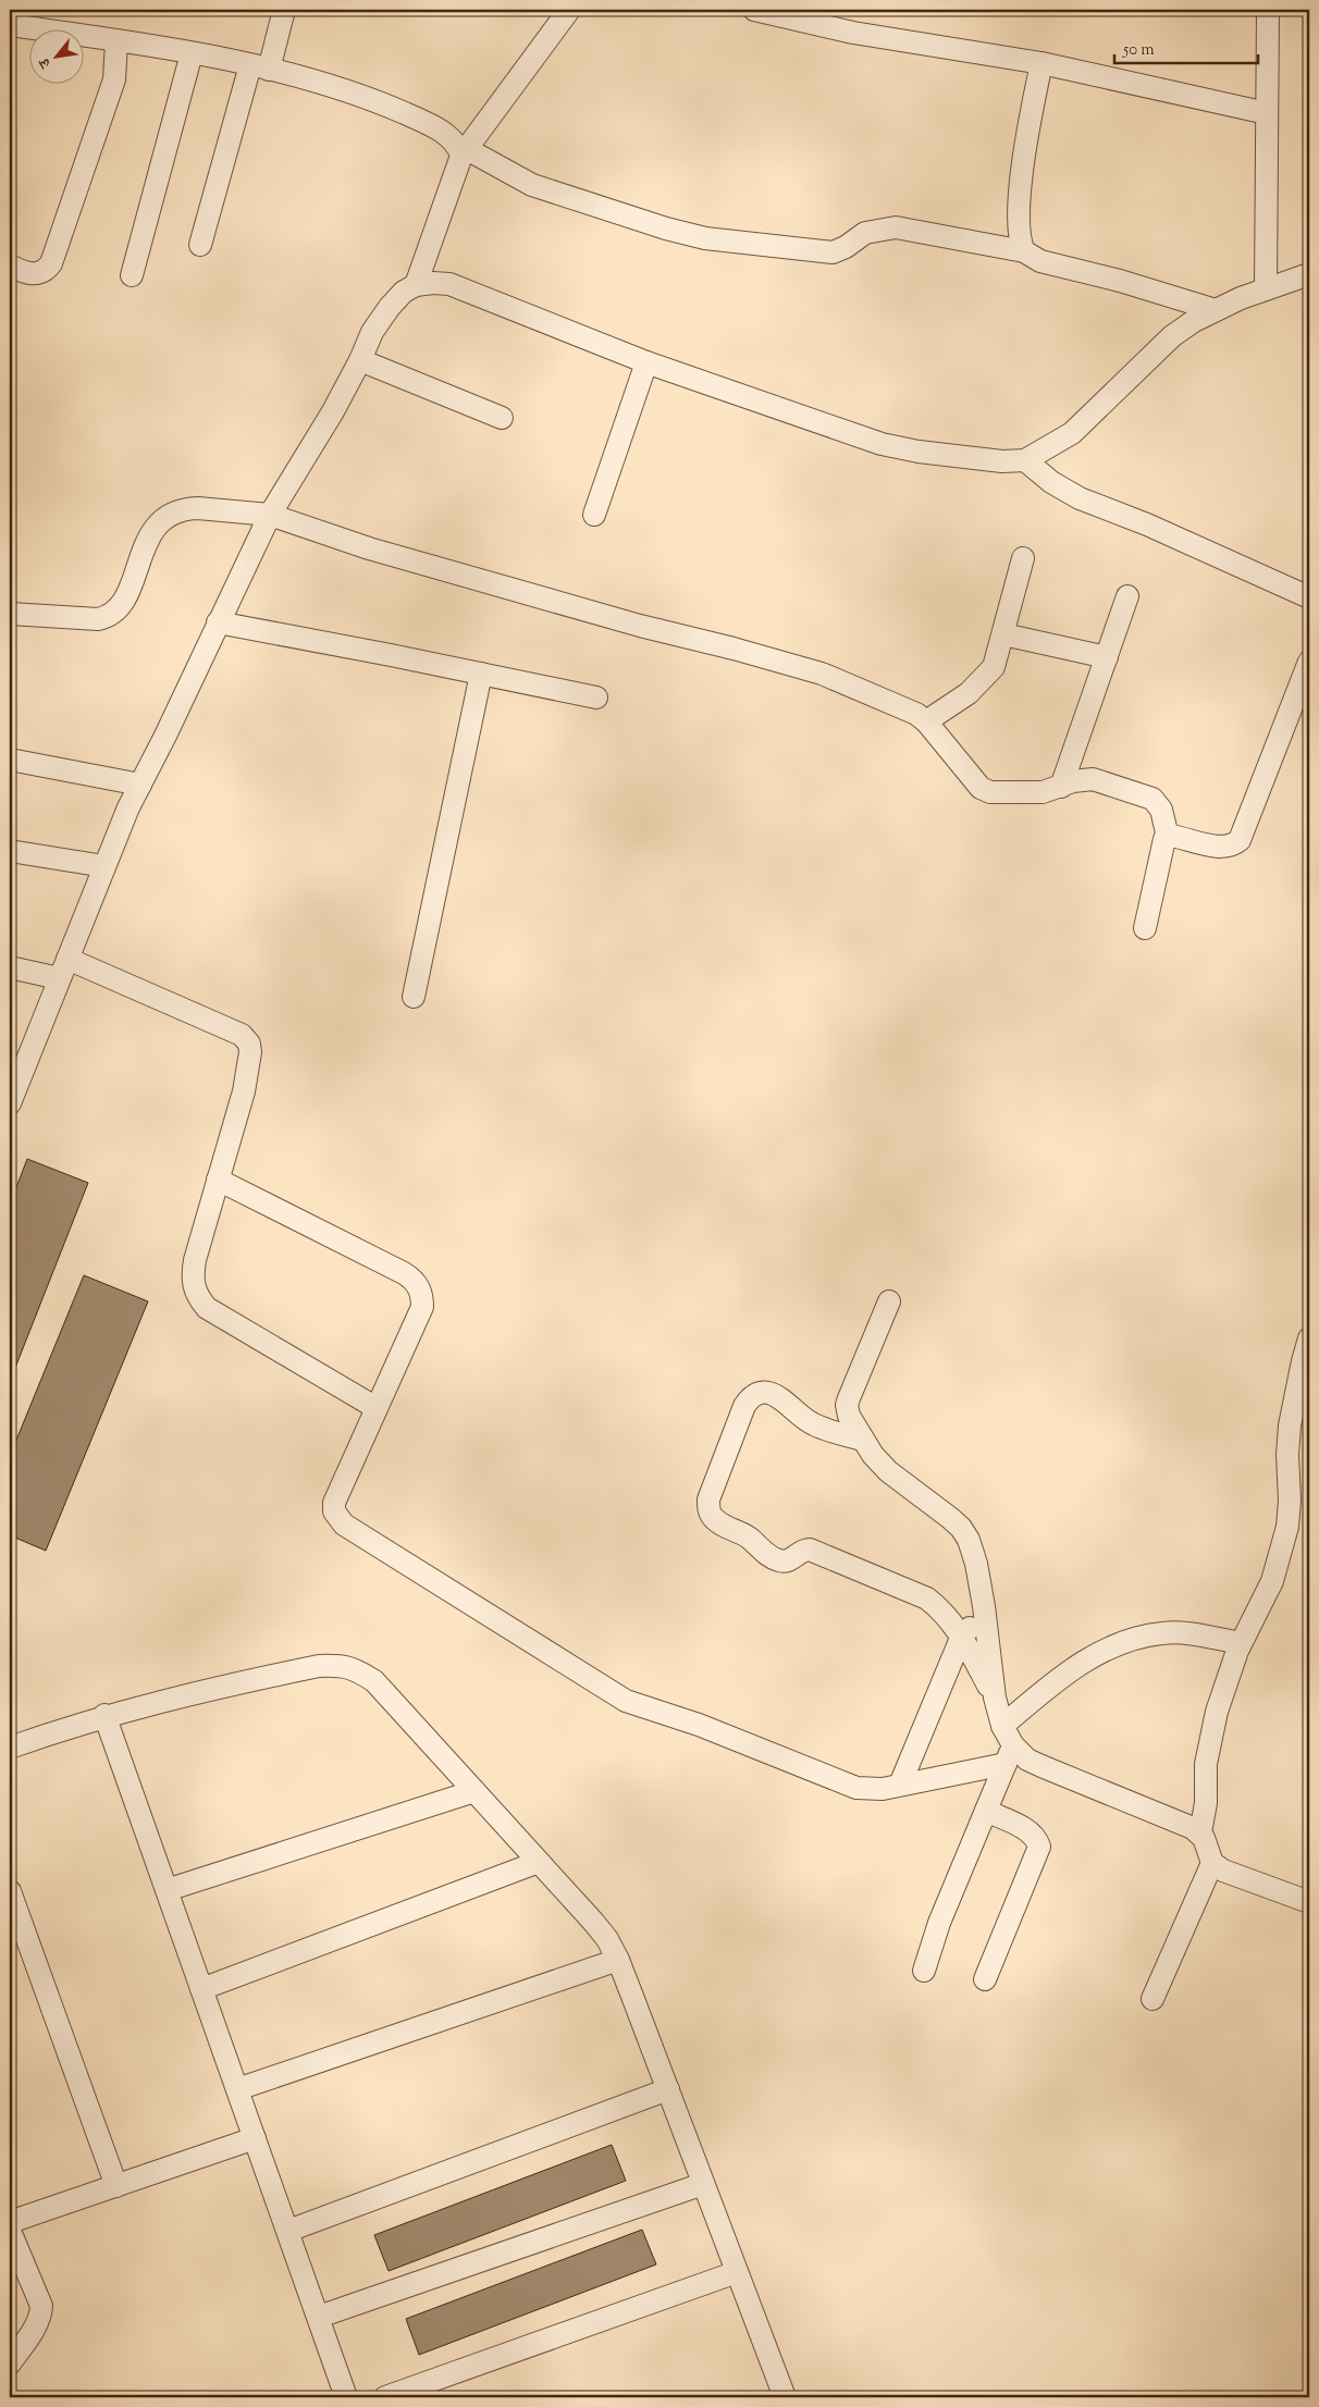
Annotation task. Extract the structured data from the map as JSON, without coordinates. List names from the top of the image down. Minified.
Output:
{"scale_bar":"50 m","north":"bottom left"}
